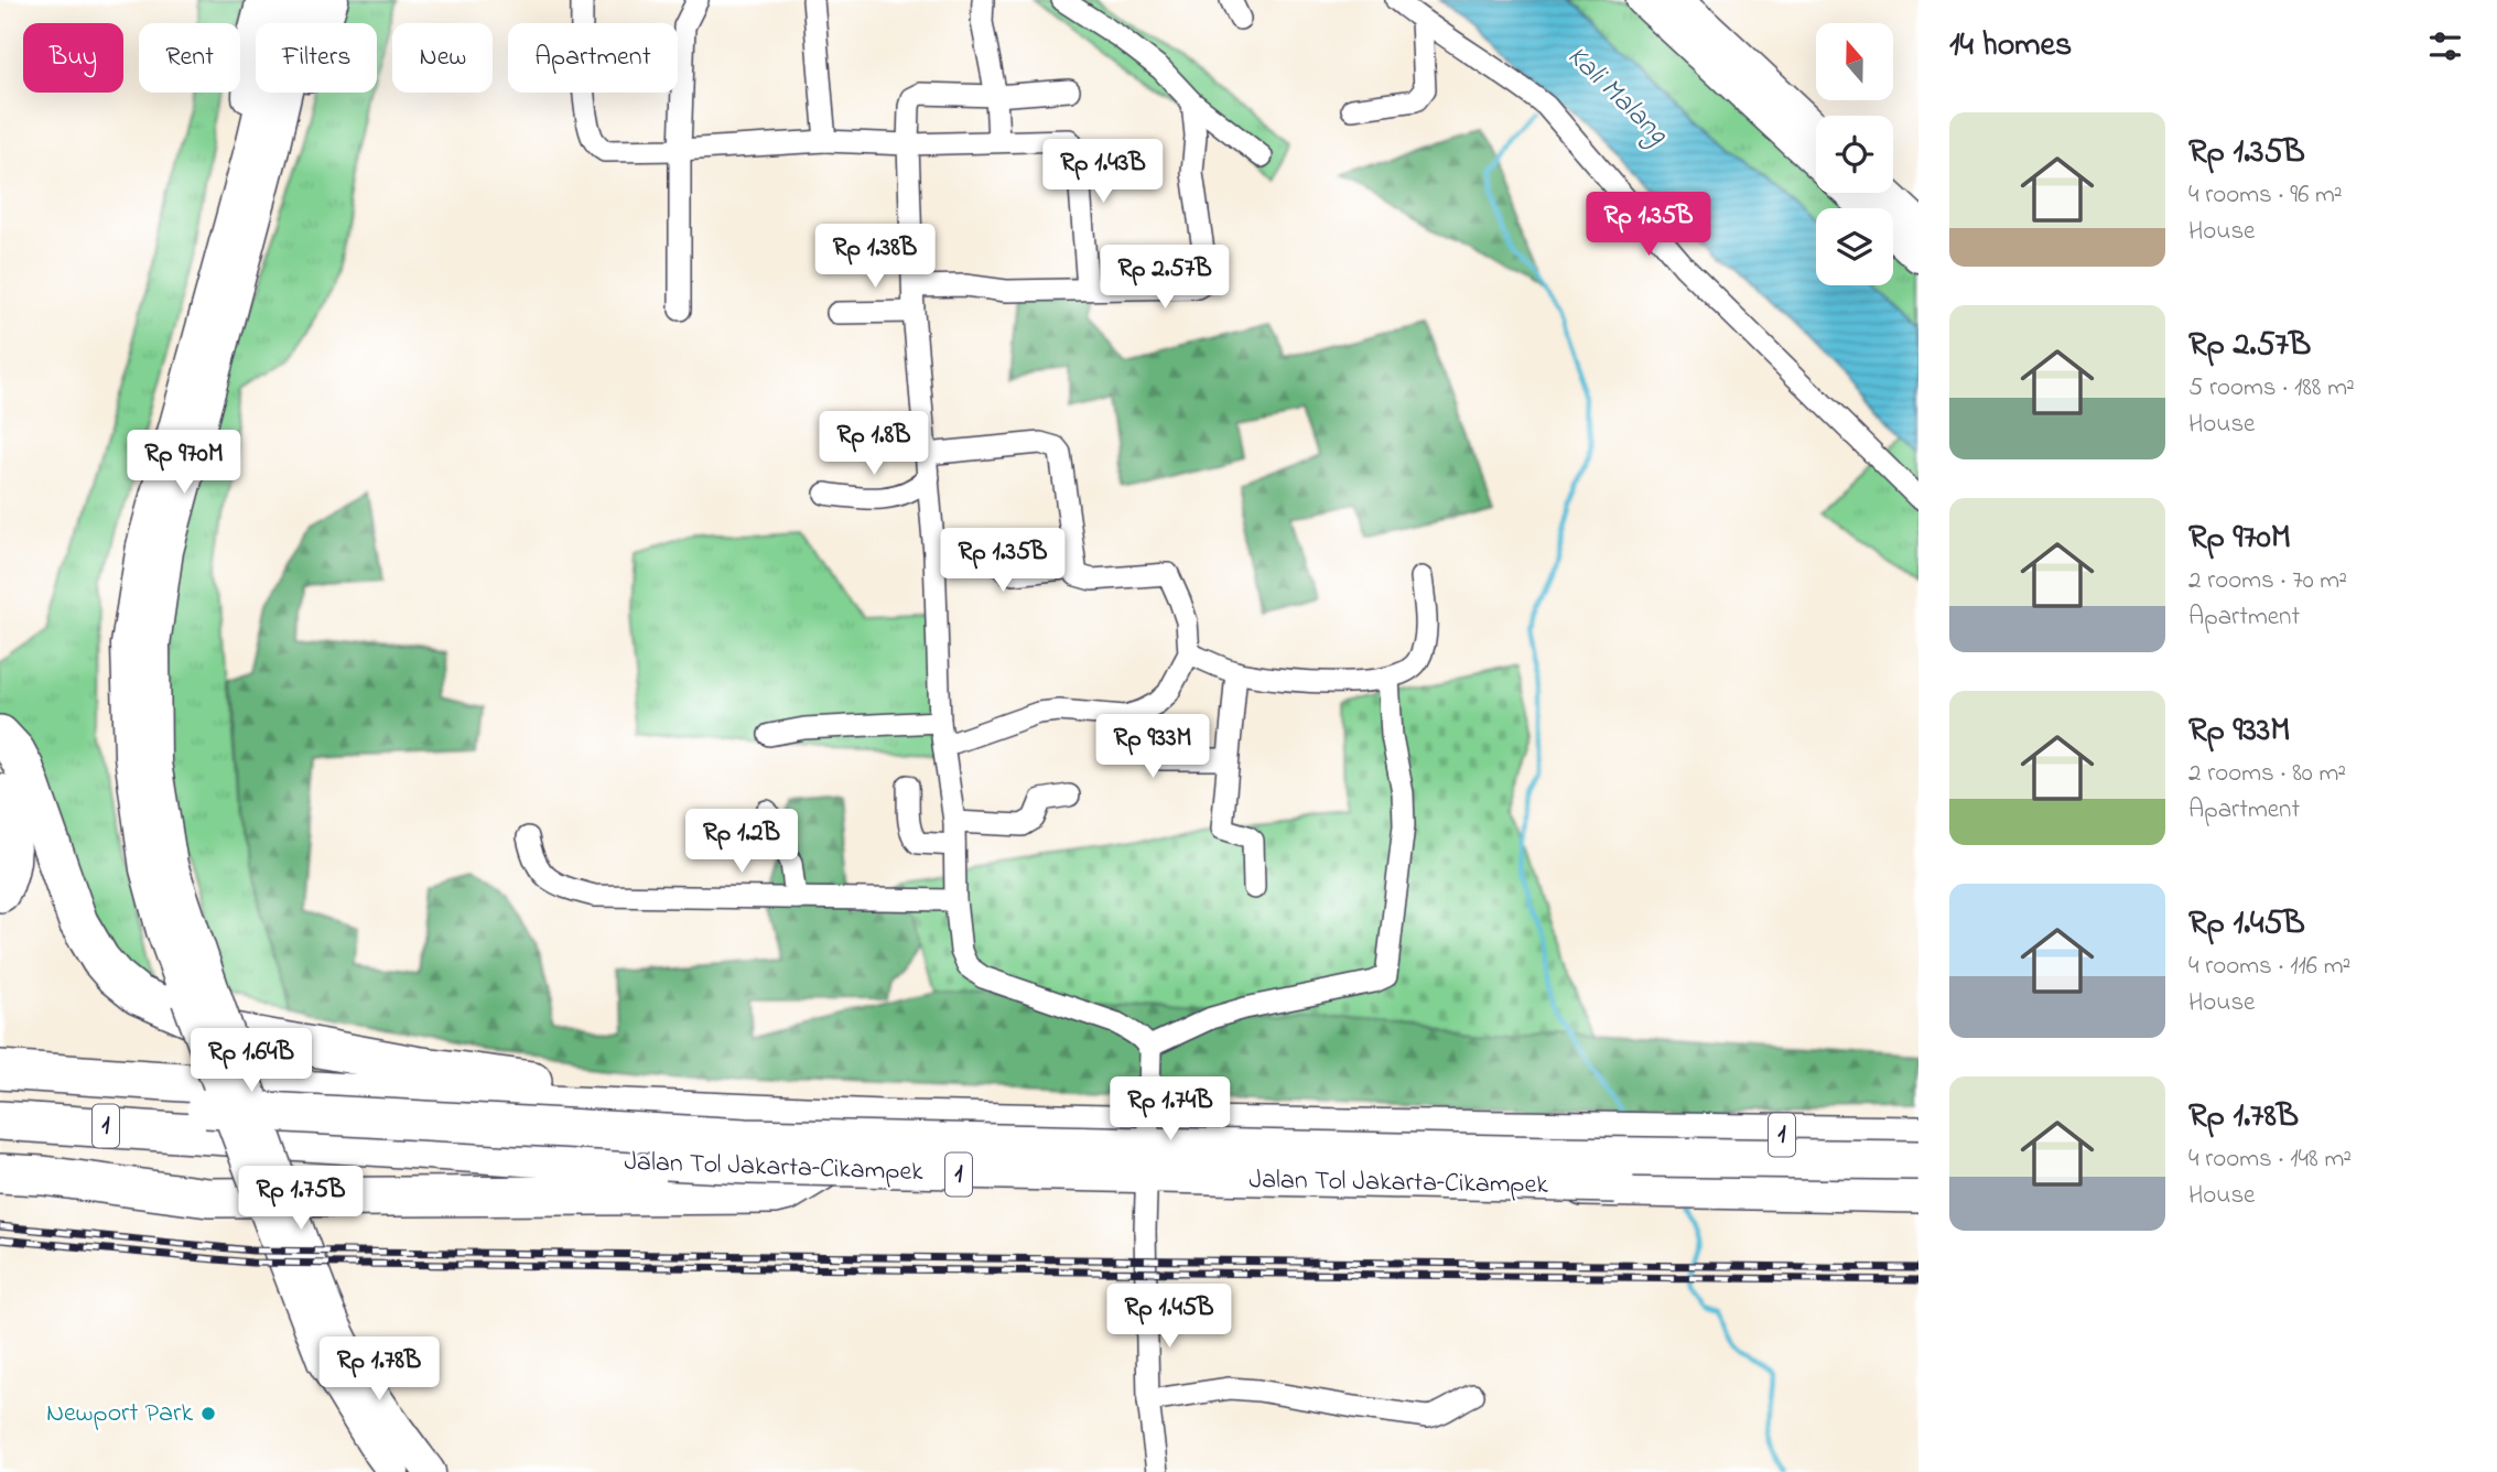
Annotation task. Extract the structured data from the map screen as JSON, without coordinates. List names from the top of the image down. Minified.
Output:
{"streets":{"highway":["1","Jalan Tol Jakarta–Cikampek"]},"crossings":[["1","Jalan Tol Jakarta–Cikampek"]],"water":["Kali Malang"],"places":["Newport Park"],"north":"top","page":{"heading":"14 homes","chip":["Buy","Rent","Filters","New","Apartment"],"list":[{"name":"Rp 1.35B","note":"4 rooms · 96 m² · House"},{"name":"Rp 2.57B","note":"5 rooms · 188 m² · House"},{"name":"Rp 970M","note":"2 rooms · 70 m² · Apartment"},{"name":"Rp 933M","note":"2 rooms · 80 m² · Apartment"},{"name":"Rp 1.45B","note":"4 rooms · 116 m² · House"},{"name":"Rp 1.78B","note":"4 rooms · 148 m² · House"}],"price":["Rp 1.43B","Rp 1.35B","Rp 1.38B","Rp 2.57B","Rp 1.8B","Rp 970M","Rp 1.35B","Rp 933M","Rp 1.2B","Rp 1.64B","Rp 1.74B","Rp 1.75B","Rp 1.45B","Rp 1.78B"]}}
